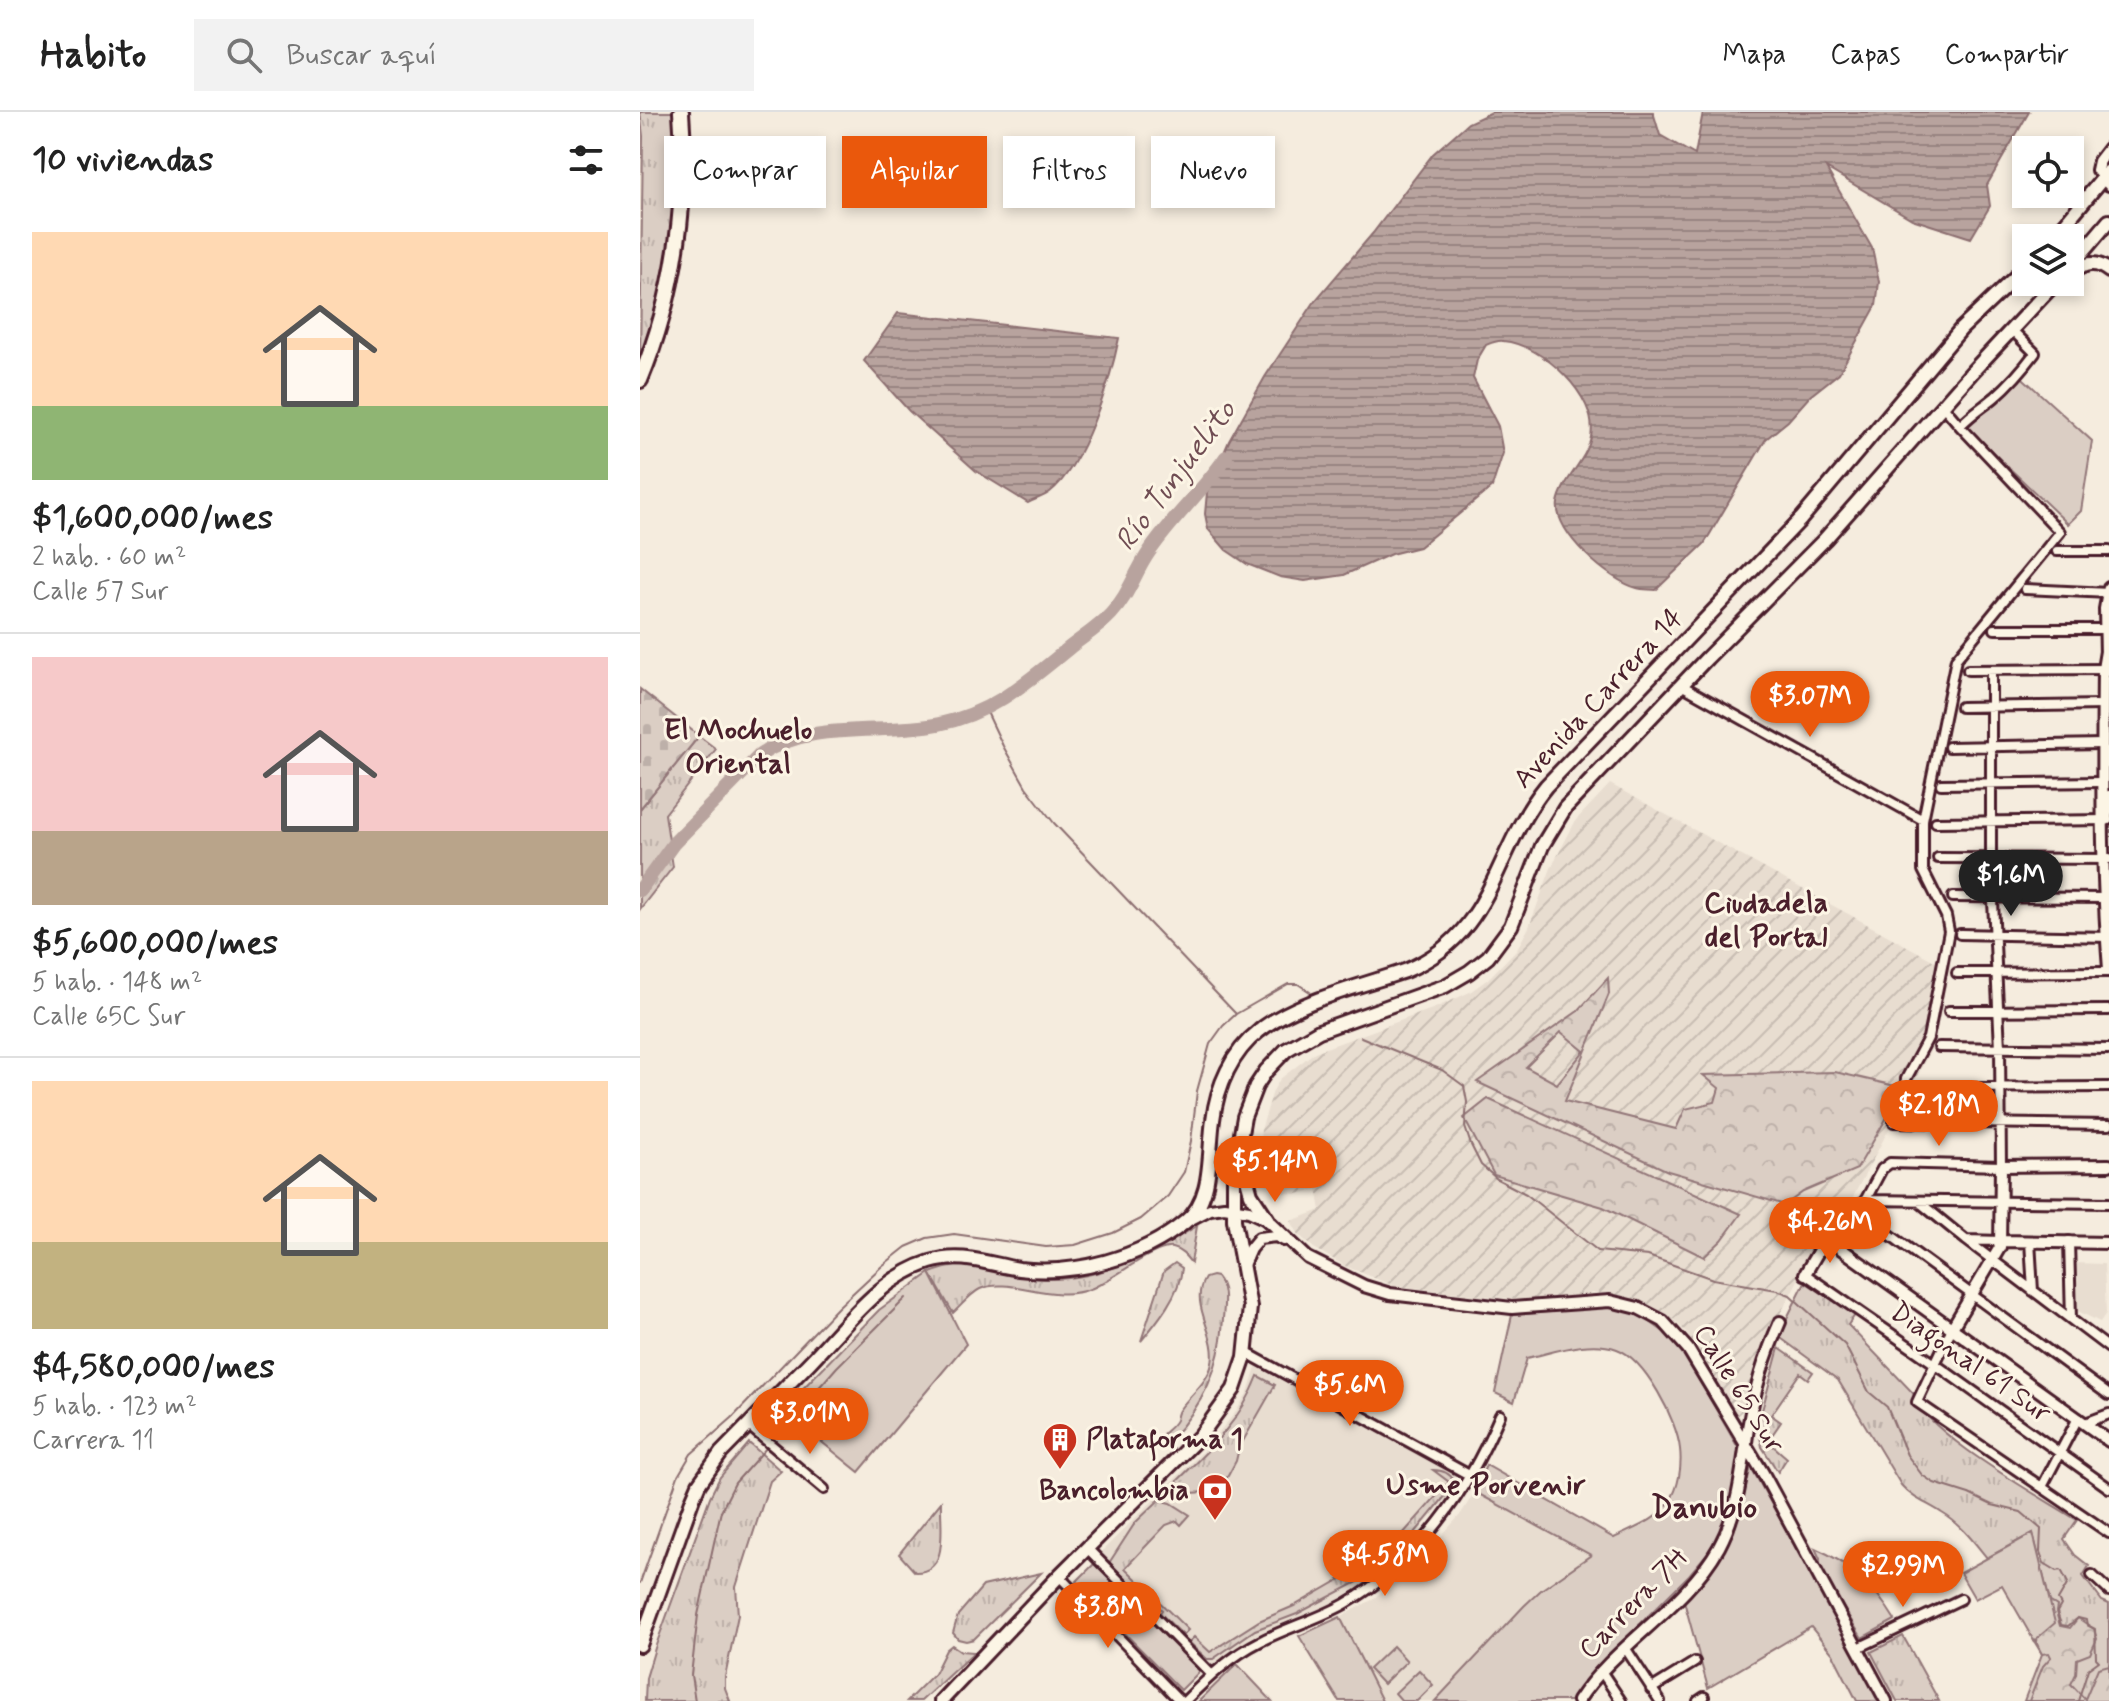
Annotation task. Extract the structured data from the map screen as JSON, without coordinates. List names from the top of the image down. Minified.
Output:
{"streets":{"main road":["Avenida Carrera 14"],"street":["Diagonal 61 Sur","Calle 65 Sur","Carrera 7H"]},"crossings":[["Avenida Carrera 14","Calle 65 Sur"],["Calle 65 Sur","Carrera 7H"]],"districts":["El Mochuelo Oriental","Ciudadela del Portal","Usme Porvenir","Danubio"],"water":["Río Tunjuelito"],"places":{"building":["Plataforma 1"],"bank":["Bancolombia"]},"page":{"header":"Habito","search":"Buscar aquí","nav":["Mapa","Capas","Compartir"],"heading":"10 viviendas","chip":["Comprar","Alquilar","Filtros","Nuevo"],"list":[{"name":"$1,600,000/mes","note":"2 hab. · 60 m² · Calle 57 Sur"},{"name":"$5,600,000/mes","note":"5 hab. · 148 m² · Calle 65C Sur"},{"name":"$4,580,000/mes","note":"5 hab. · 123 m² · Carrera 11"}],"price":["$3.07M","$1.6M","$2.18M","$5.14M","$4.26M","$5.6M","$3.01M","$4.58M","$2.99M","$3.8M"]}}
